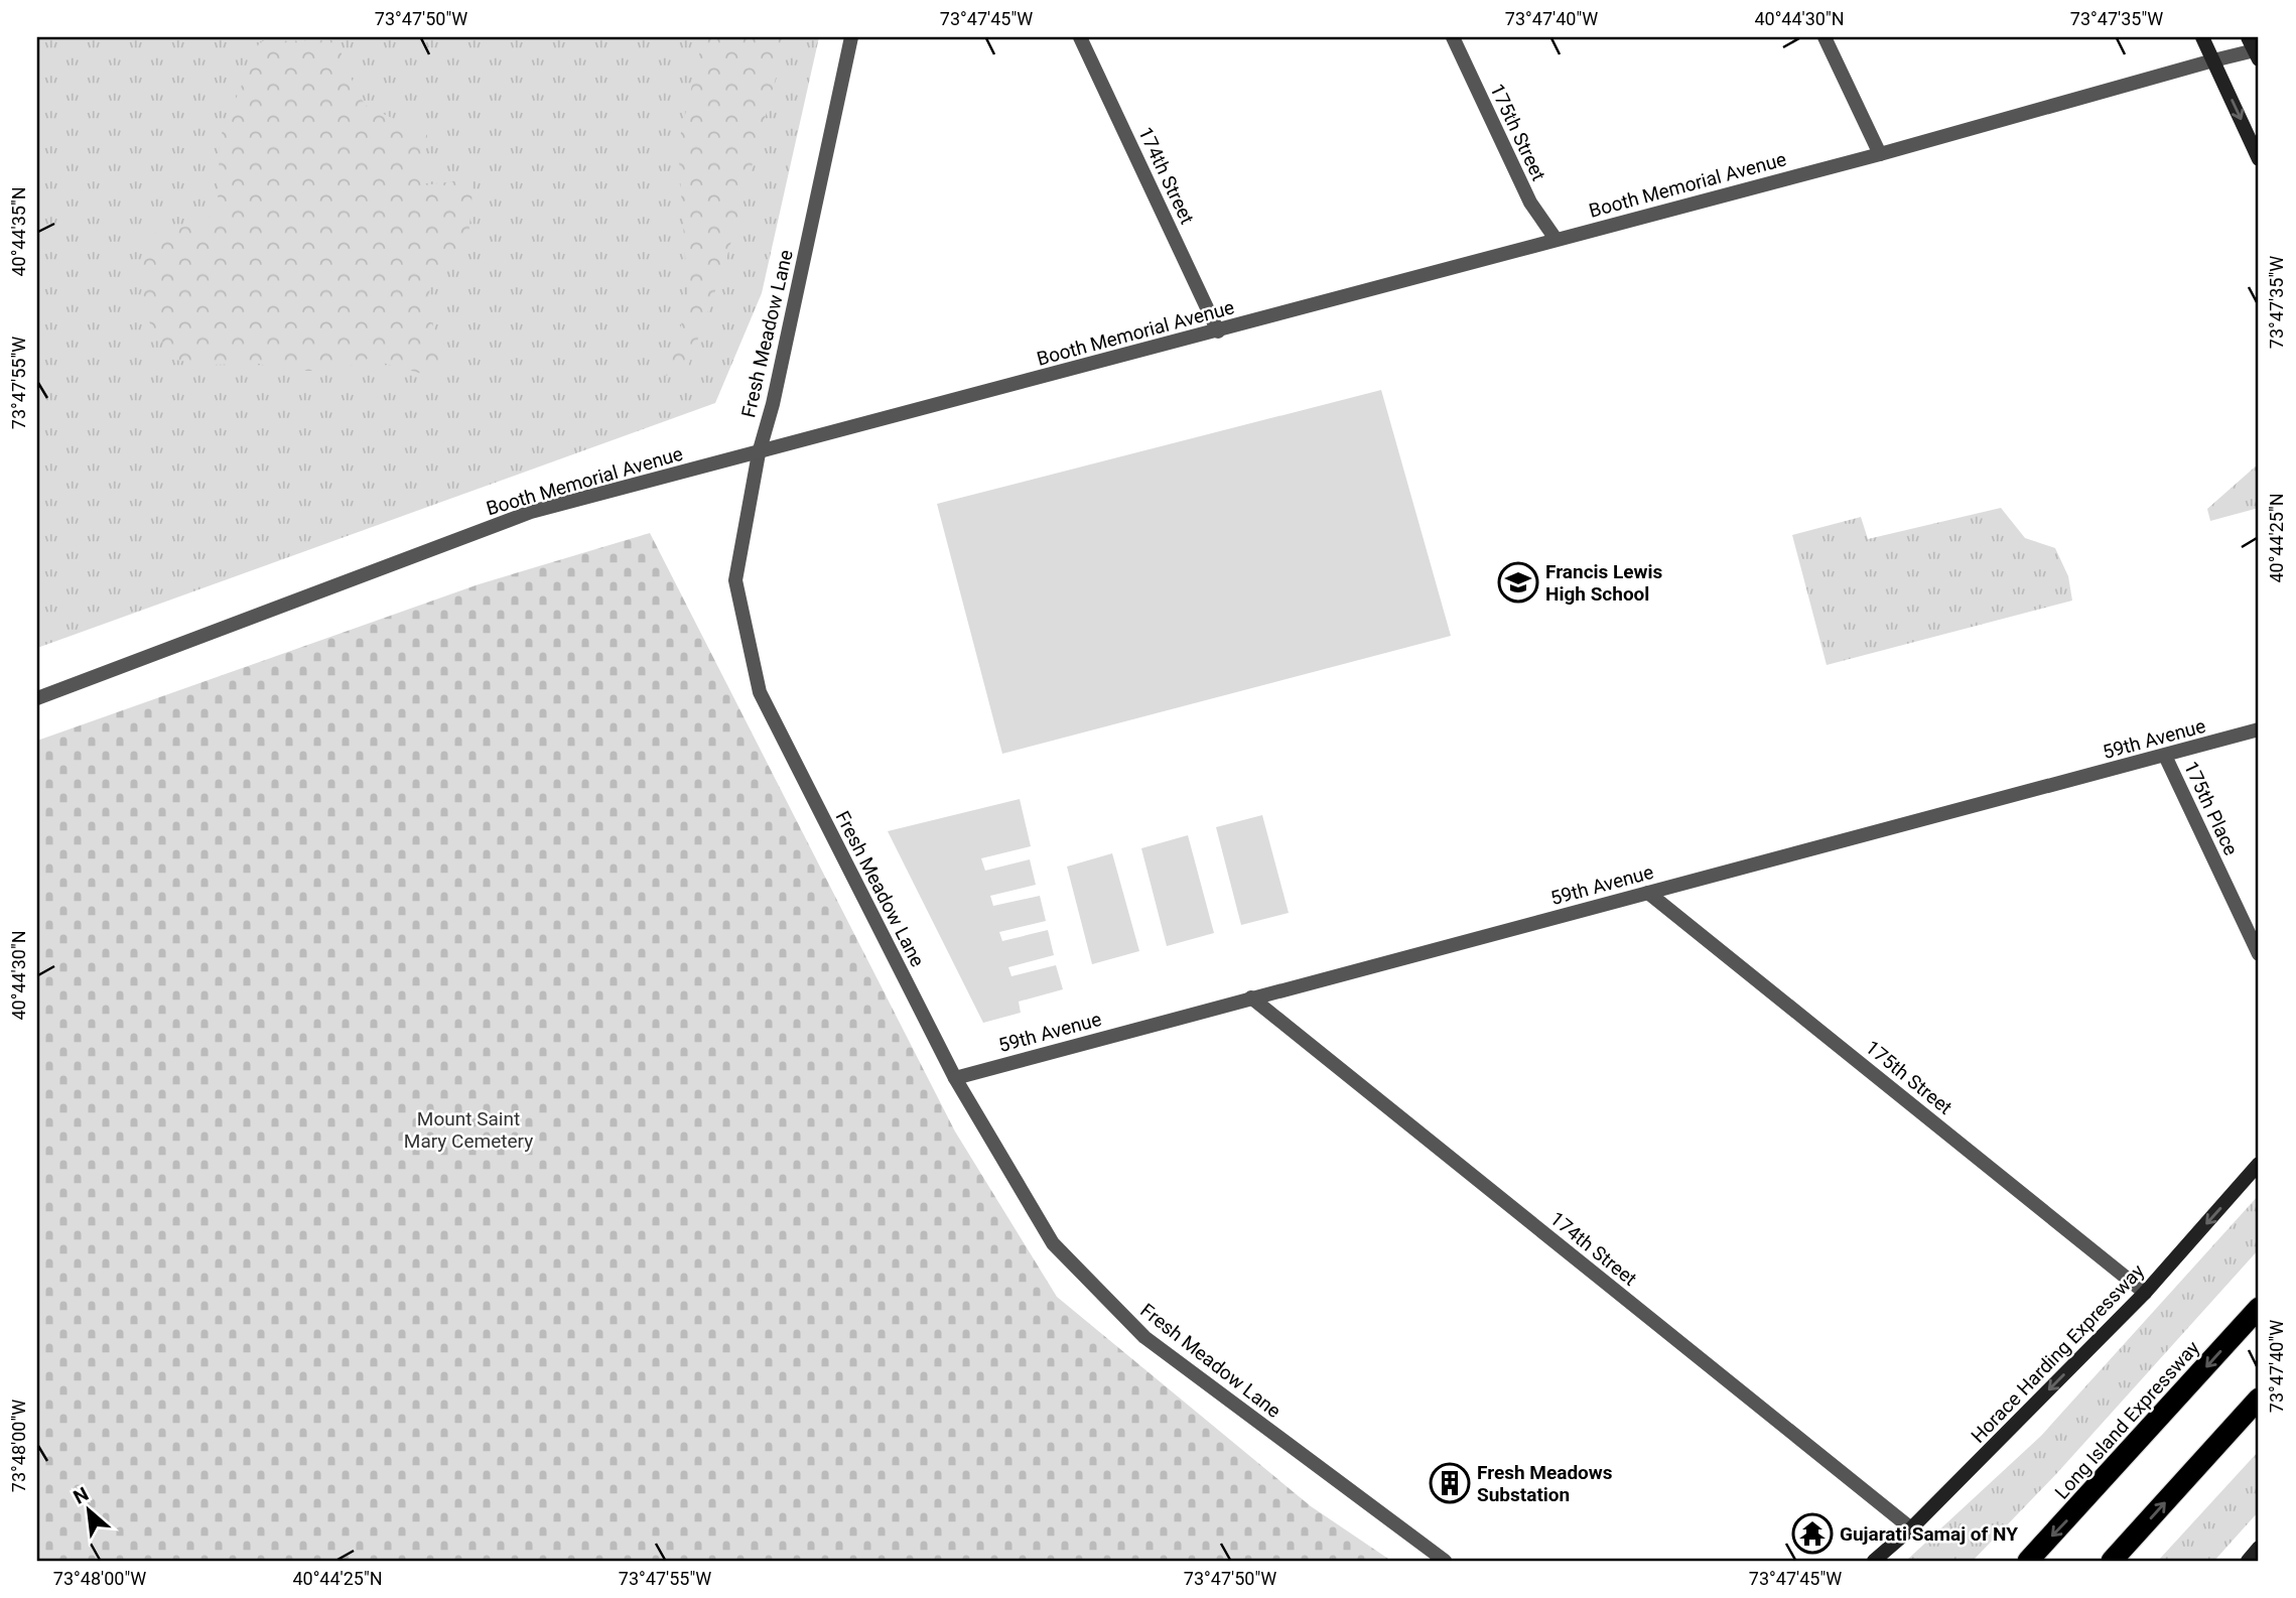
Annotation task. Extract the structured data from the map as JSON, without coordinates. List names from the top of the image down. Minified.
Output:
{"streets":{"highway":["Long Island Expressway"],"main road":["Horace Harding Expressway"],"street":["175th Street","174th Street","Booth Memorial Avenue","Fresh Meadow Lane","59th Avenue","175th Place"]},"crossings":[["175th Street","Booth Memorial Avenue"],["175th Street","59th Avenue"],["175th Street","Horace Harding Expressway"],["174th Street","Booth Memorial Avenue"],["174th Street","59th Avenue"],["174th Street","Horace Harding Expressway"],["Booth Memorial Avenue","Fresh Meadow Lane"],["Fresh Meadow Lane","59th Avenue"],["59th Avenue","175th Place"]],"one_way":["Horace Harding Expressway"],"parks":["Mount Saint Mary Cemetery"],"places":{"school or university":["Francis Lewis High School"],"building":["Fresh Meadows Substation"],"temple":["Gujarati Samaj of NY"]},"north":"top left","coordinates":["73°47'50\"W","73°47'45\"W","73°47'40\"W","40°44'30\"N","73°47'35\"W","40°44'35\"N","73°47'55\"W","40°44'25\"N","73°48'00\"W"]}
